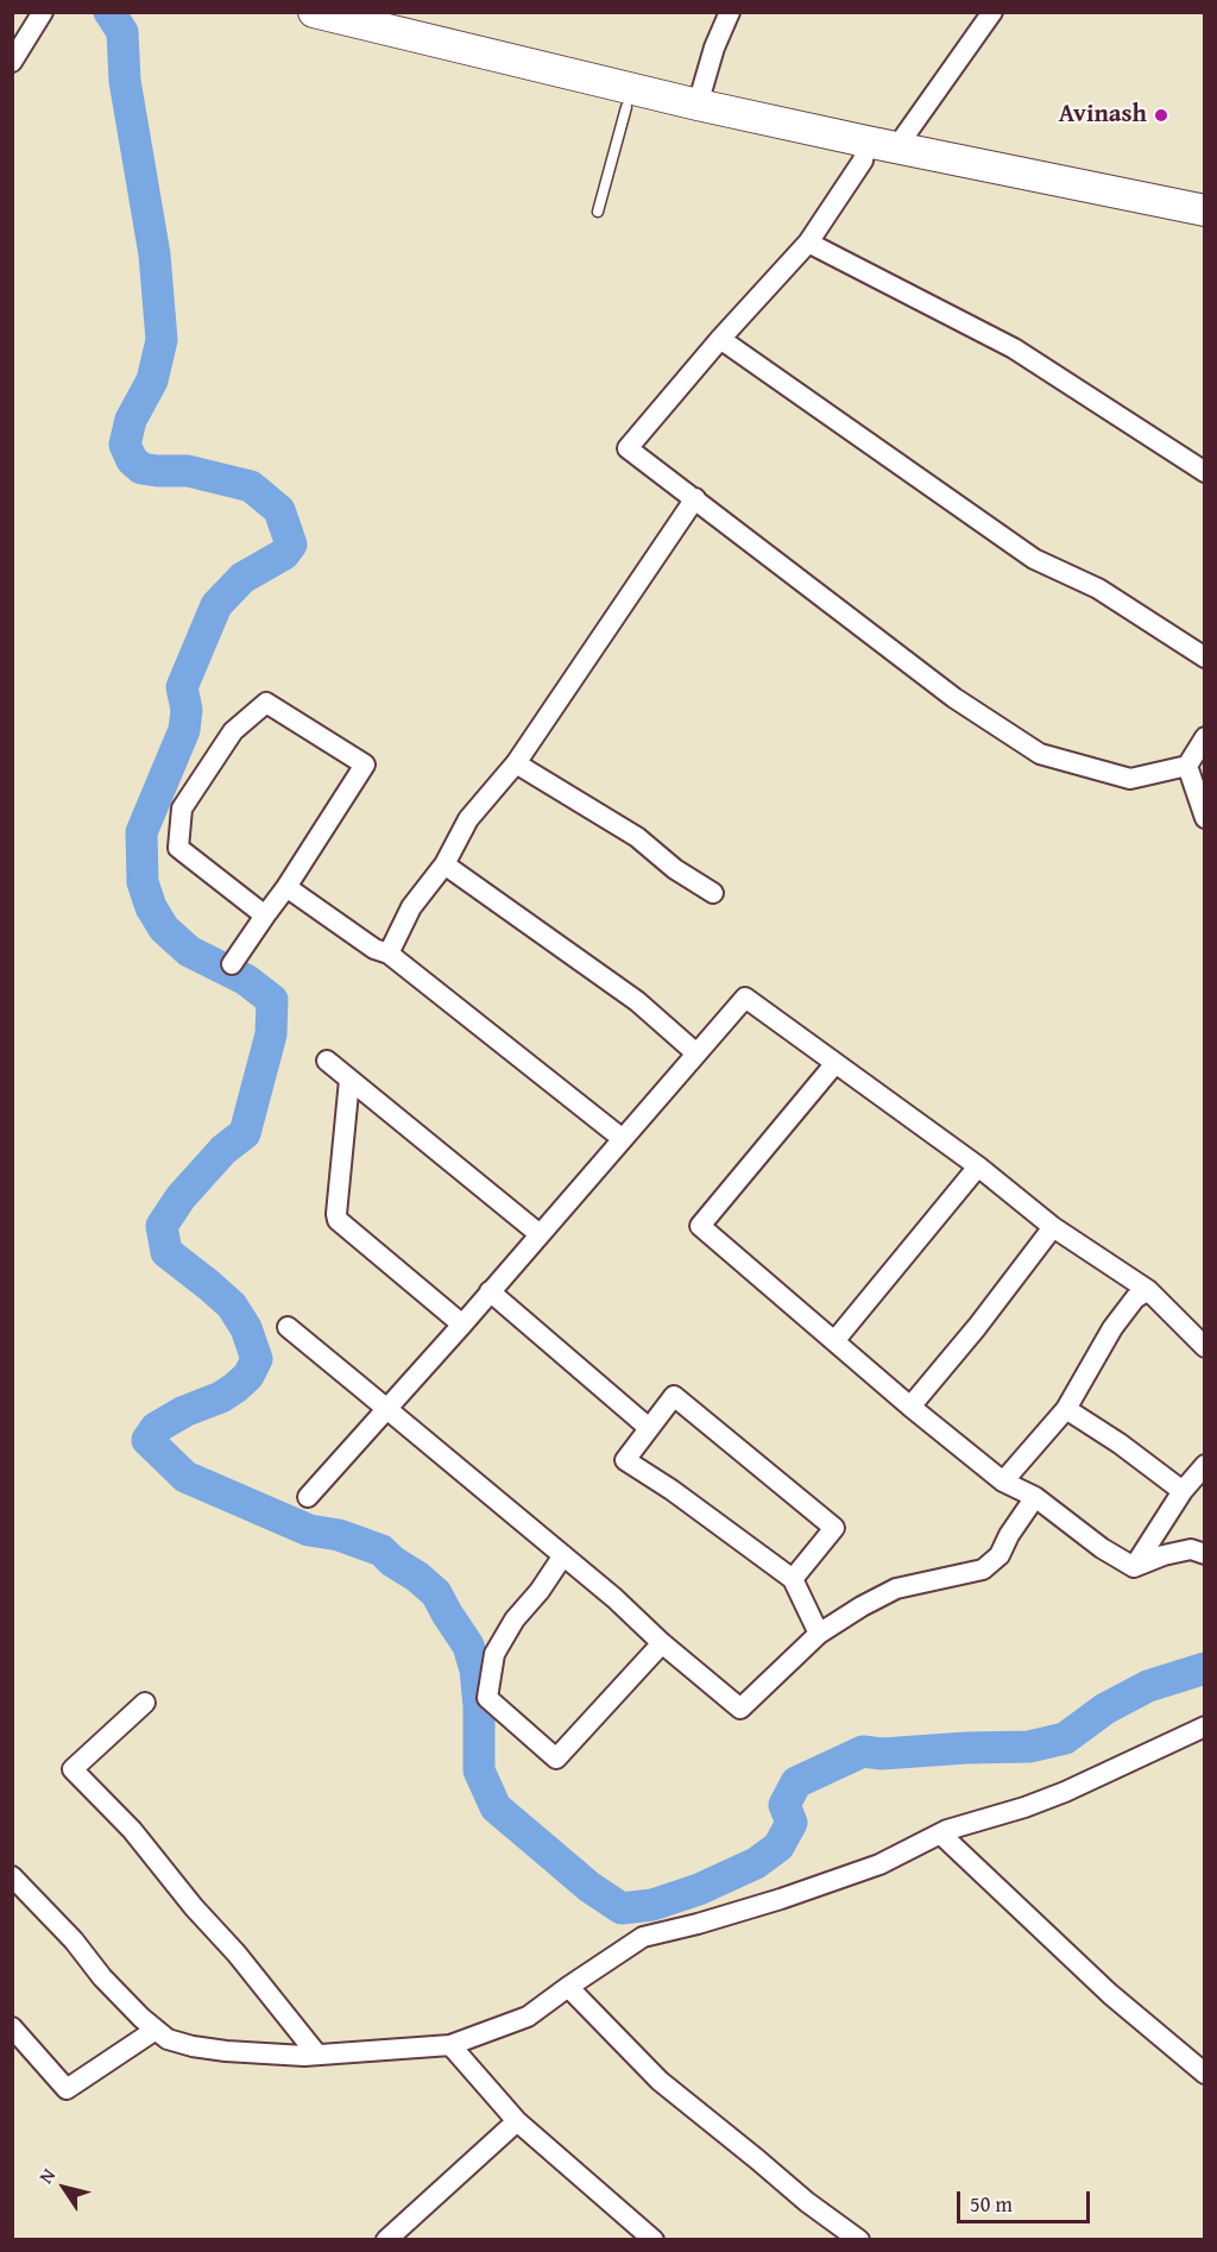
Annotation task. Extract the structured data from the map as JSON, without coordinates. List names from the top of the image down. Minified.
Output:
{"places":["Avinash"],"scale_bar":"50 m","north":"top left"}
